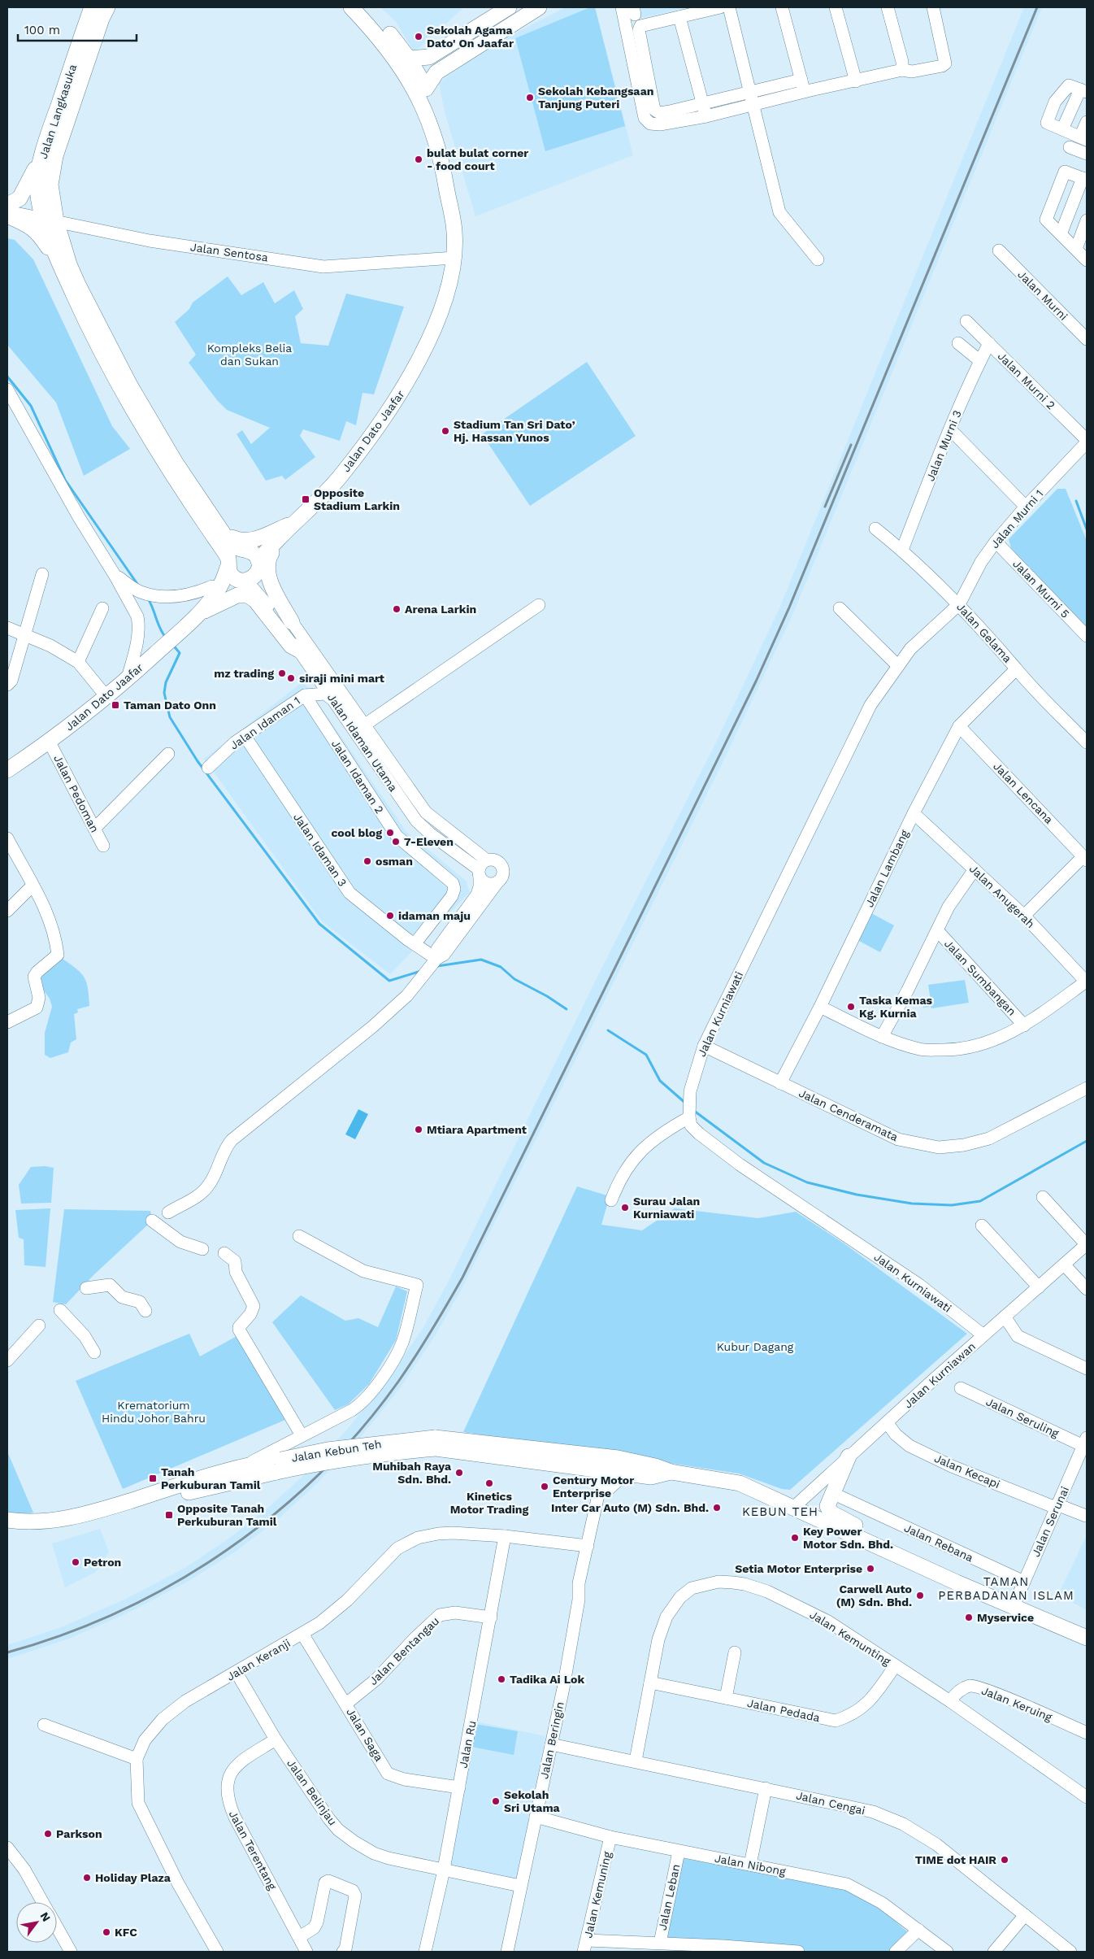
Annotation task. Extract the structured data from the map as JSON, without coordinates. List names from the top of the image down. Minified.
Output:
{"streets":{"main road":["Jalan Langkasuka","Jalan Dato Jaafar","Jalan Kebun Teh"],"street":["Jalan Sentosa","Jalan Murni","Jalan Murni 2","Jalan Murni 3","Jalan Murni 1","Jalan Murni 5","Jalan Gelama","Jalan Idaman 1","Jalan Idaman Utama","Jalan Idaman 2","Jalan Lencana","Jalan Pedoman","Jalan Idaman 3","Jalan Lambang","Jalan Anugerah","Jalan Sumbangan","Jalan Kurniawati","Jalan Cenderamata","Jalan Kurniawan","Jalan Seruling","Jalan Kecapi","Jalan Serunai","Jalan Rebana","Jalan Kemunting","Jalan Bentangau","Jalan Keranji","Jalan Keruing","Jalan Pedada","Jalan Saga","Jalan Beringin","Jalan Ru","Jalan Belinjau","Jalan Cengai","Jalan Terentang","Jalan Nibong","Jalan Kemuning","Jalan Leban"]},"crossings":[["Jalan Langkasuka","Jalan Sentosa"],["Jalan Sentosa","Jalan Dato Jaafar"],["Jalan Murni 2","Jalan Murni 3"],["Jalan Murni 2","Jalan Murni 1"],["Jalan Dato Jaafar","Jalan Idaman Utama"],["Jalan Dato Jaafar","Jalan Pedoman"],["Jalan Murni 3","Jalan Gelama"],["Jalan Murni 1","Jalan Murni 5"],["Jalan Murni 1","Jalan Gelama"],["Jalan Murni 1","Jalan Kurniawati"],["Jalan Gelama","Jalan Lambang"],["Jalan Gelama","Jalan Kurniawati"],["Jalan Idaman 1","Jalan Idaman Utama"],["Jalan Idaman 1","Jalan Idaman 2"],["Jalan Idaman 1","Jalan Idaman 3"],["Jalan Idaman Utama","Jalan Idaman 3"],["Jalan Idaman 2","Jalan Idaman 3"],["Jalan Lencana","Jalan Lambang"],["Jalan Lambang","Jalan Anugerah"],["Jalan Lambang","Jalan Cenderamata"],["Jalan Kurniawati","Jalan Cenderamata"],["Jalan Kurniawati","Jalan Kurniawan"],["Jalan Kurniawan","Jalan Kebun Teh"],["Jalan Kurniawan","Jalan Kecapi"],["Jalan Seruling","Jalan Serunai"],["Jalan Kebun Teh","Jalan Serunai"],["Jalan Kebun Teh","Jalan Beringin"],["Jalan Kecapi","Jalan Serunai"],["Jalan Serunai","Jalan Rebana"],["Jalan Kemunting","Jalan Keruing"],["Jalan Kemunting","Jalan Pedada"],["Jalan Kemunting","Jalan Cengai"],["Jalan Bentangau","Jalan Saga"],["Jalan Bentangau","Jalan Ru"],["Jalan Keranji","Jalan Saga"],["Jalan Keranji","Jalan Beringin"],["Jalan Keranji","Jalan Ru"],["Jalan Keranji","Jalan Belinjau"],["Jalan Saga","Jalan Ru"],["Jalan Beringin","Jalan Belinjau"],["Jalan Beringin","Jalan Cengai"],["Jalan Beringin","Jalan Nibong"],["Jalan Ru","Jalan Belinjau"],["Jalan Belinjau","Jalan Terentang"],["Jalan Nibong","Jalan Kemuning"],["Jalan Nibong","Jalan Leban"]],"districts":["KEBUN TEH","TAMAN PERBADANAN ISLAM"],"parks":["Kompleks Belia dan Sukan","Kubur Dagang","Krematorium Hindu Johor Bahru"],"places":{"other":["Sekolah Agama Dato' On Jaafar","Sekolah Kebangsaan Tanjung Puteri","bulat bulat corner - food court","Stadium Tan Sri Dato’ Hj. Hassan Yunos","Arena Larkin","mz trading","siraji mini mart","cool blog","7-Eleven","osman","idaman maju","Taska Kemas Kg. Kurnia","Mtiara Apartment","Surau Jalan Kurniawati","Muhibah Raya Sdn. Bhd.","Kinetics Motor Trading","Century Motor Enterprise","Inter Car Auto (M) Sdn. Bhd.","Key Power Motor Sdn. Bhd.","Petron","Setia Motor Enterprise","Carwell Auto (M) Sdn. Bhd.","Myservice","Tadika Ai Lok","Sekolah Sri Utama","Parkson","TIME dot HAIR","Holiday Plaza","KFC"],"transit":["Opposite Stadium Larkin","Taman Dato Onn","Tanah Perkuburan Tamil","Opposite Tanah Perkuburan Tamil"]},"scale_bar":"100 m","north":"top right"}
